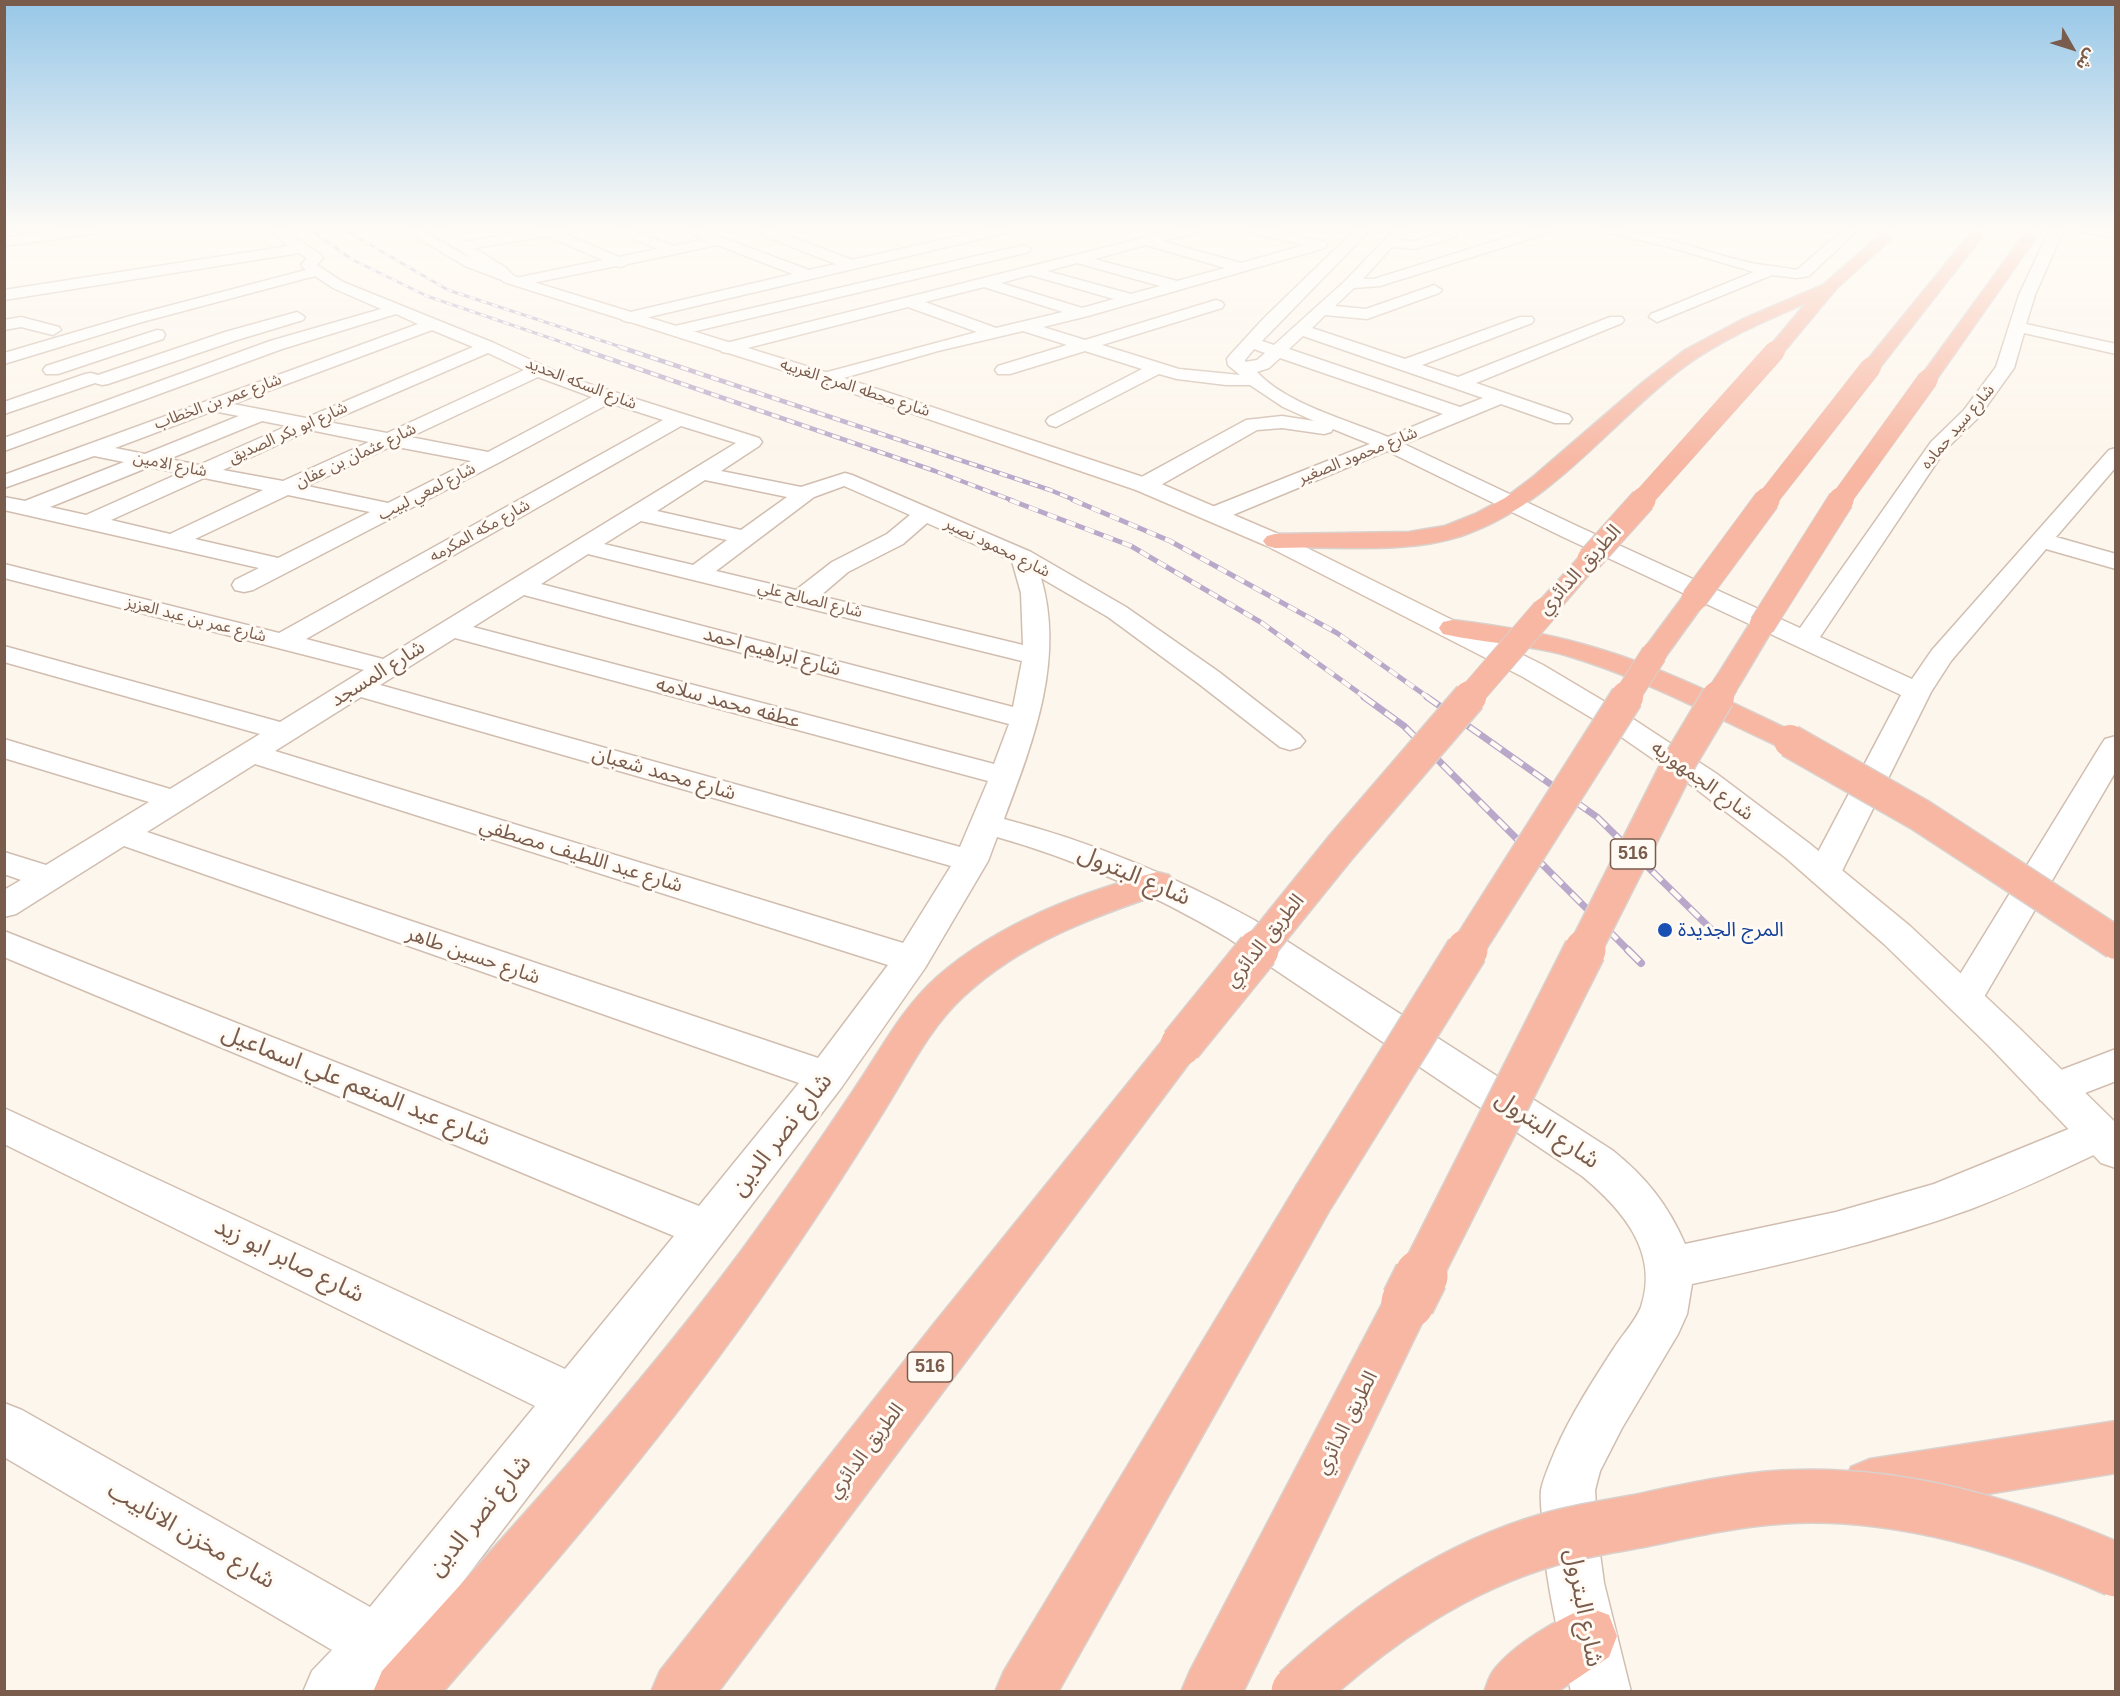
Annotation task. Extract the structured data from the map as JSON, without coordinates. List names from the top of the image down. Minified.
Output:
{"streets":{"highway":["الطريق الدائري","516"],"street":["شارع السكه الحديد","شارع محطه المرج الغربيه","شارع عمر بن الخطاب","شارع سيد حماده","شارع ابو بكر الصديق","شارع عثمان بن عفان","شارع محمود الصغير","شارع الامين","شارع لمعي لبيب","شارع مكه المكرمه","شارع محمود نصير","شارع الصالح علي","شارع عمر بن عبد العزيز","شارع ابراهيم احمد","شارع المسجد","عطفه محمد سلامه","شارع محمد شعبان","شارع الجمهوريه","شارع عبد اللطيف مصطفي","شارع البترول","شارع حسين طاهر","شارع عبد المنعم علي اسماعيل","شارع نصر الدين","شارع صابر ابو زيد","شارع مخزن الانابيب"]},"crossings":[["شارع السكه الحديد","شارع عمر بن الخطاب"],["شارع السكه الحديد","شارع ابو بكر الصديق"],["شارع السكه الحديد","شارع عثمان بن عفان"],["شارع السكه الحديد","شارع لمعي لبيب"],["شارع السكه الحديد","شارع مكه المكرمه"],["شارع السكه الحديد","شارع المسجد"],["شارع محطه المرج الغربيه","شارع محمود الصغير"],["شارع محطه المرج الغربيه","شارع الجمهوريه"],["شارع عمر بن الخطاب","شارع الامين"],["شارع ابو بكر الصديق","شارع الامين"],["شارع عثمان بن عفان","شارع الامين"],["شارع محمود الصغير","شارع الجمهوريه"],["شارع الامين","شارع لمعي لبيب"],["شارع مكه المكرمه","شارع عمر بن عبد العزيز"],["شارع محمود نصير","شارع الصالح علي"],["شارع محمود نصير","شارع نصر الدين"],["شارع الصالح علي","شارع المسجد"],["شارع الصالح علي","شارع نصر الدين"],["شارع عمر بن عبد العزيز","شارع المسجد"],["شارع ابراهيم احمد","شارع المسجد"],["شارع ابراهيم احمد","شارع نصر الدين"],["شارع المسجد","عطفه محمد سلامه"],["شارع المسجد","شارع محمد شعبان"],["شارع المسجد","شارع عبد اللطيف مصطفي"],["شارع المسجد","شارع حسين طاهر"],["عطفه محمد سلامه","شارع نصر الدين"],["شارع محمد شعبان","شارع البترول"],["شارع محمد شعبان","شارع نصر الدين"],["شارع عبد اللطيف مصطفي","شارع نصر الدين"],["شارع البترول","شارع نصر الدين"],["شارع حسين طاهر","شارع نصر الدين"],["شارع عبد المنعم علي اسماعيل","شارع نصر الدين"],["شارع نصر الدين","شارع صابر ابو زيد"],["شارع نصر الدين","شارع مخزن الانابيب"]],"places":["المرج الجديدة"],"north":"bottom right"}
